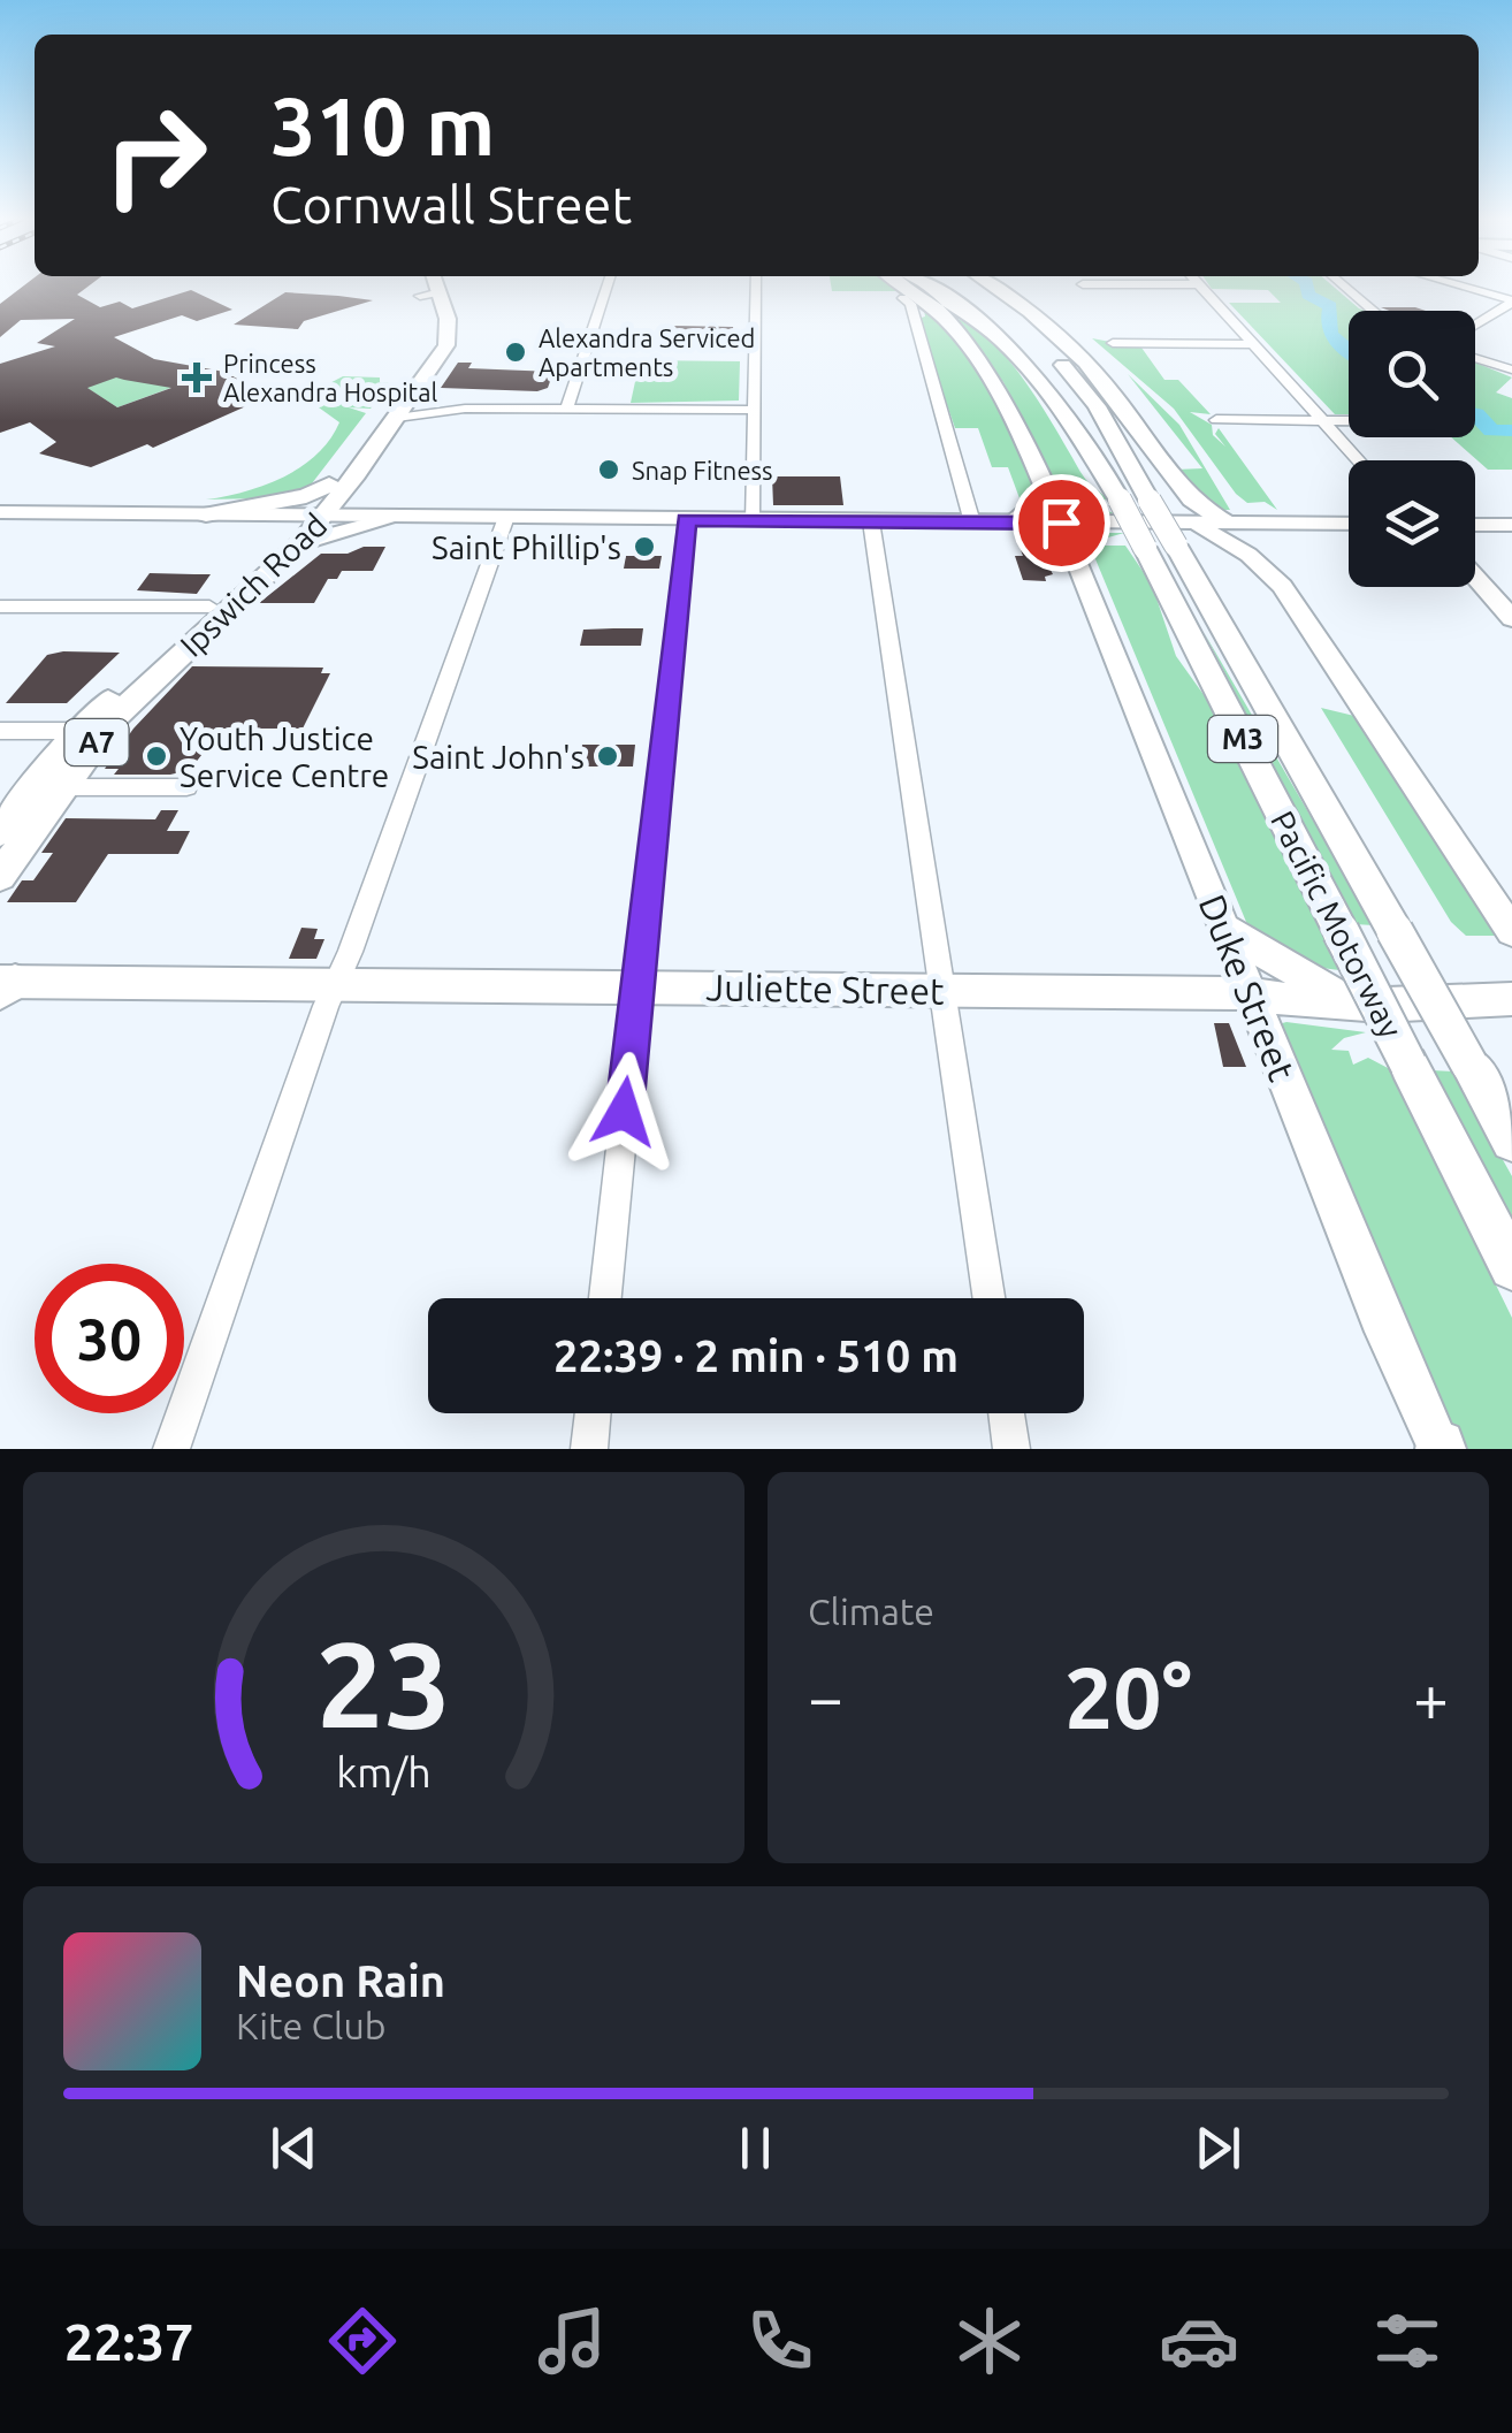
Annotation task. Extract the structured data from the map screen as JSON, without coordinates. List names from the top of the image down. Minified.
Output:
{"streets":{"highway":["Ipswich Road","M3","A7","Pacific Motorway"],"main road":["Duke Street","Juliette Street"]},"crossings":[["Duke Street","Juliette Street"]],"places":{"other":["Alexandra Serviced Apartments","Snap Fitness","Saint Phillip's","Youth Justice Service Centre","Saint John's"],"health":["Princess Alexandra Hospital"]},"page":{"turn":["310 m","Cornwall Street"],"limit":"30","trip":"22:39 · 2 min · 510 m","tile":"Climate","heat":["−","20°","+"],"song":["Neon Rain","Kite Club"],"tabs":"22:37","gauge":["23","km/h"]}}
